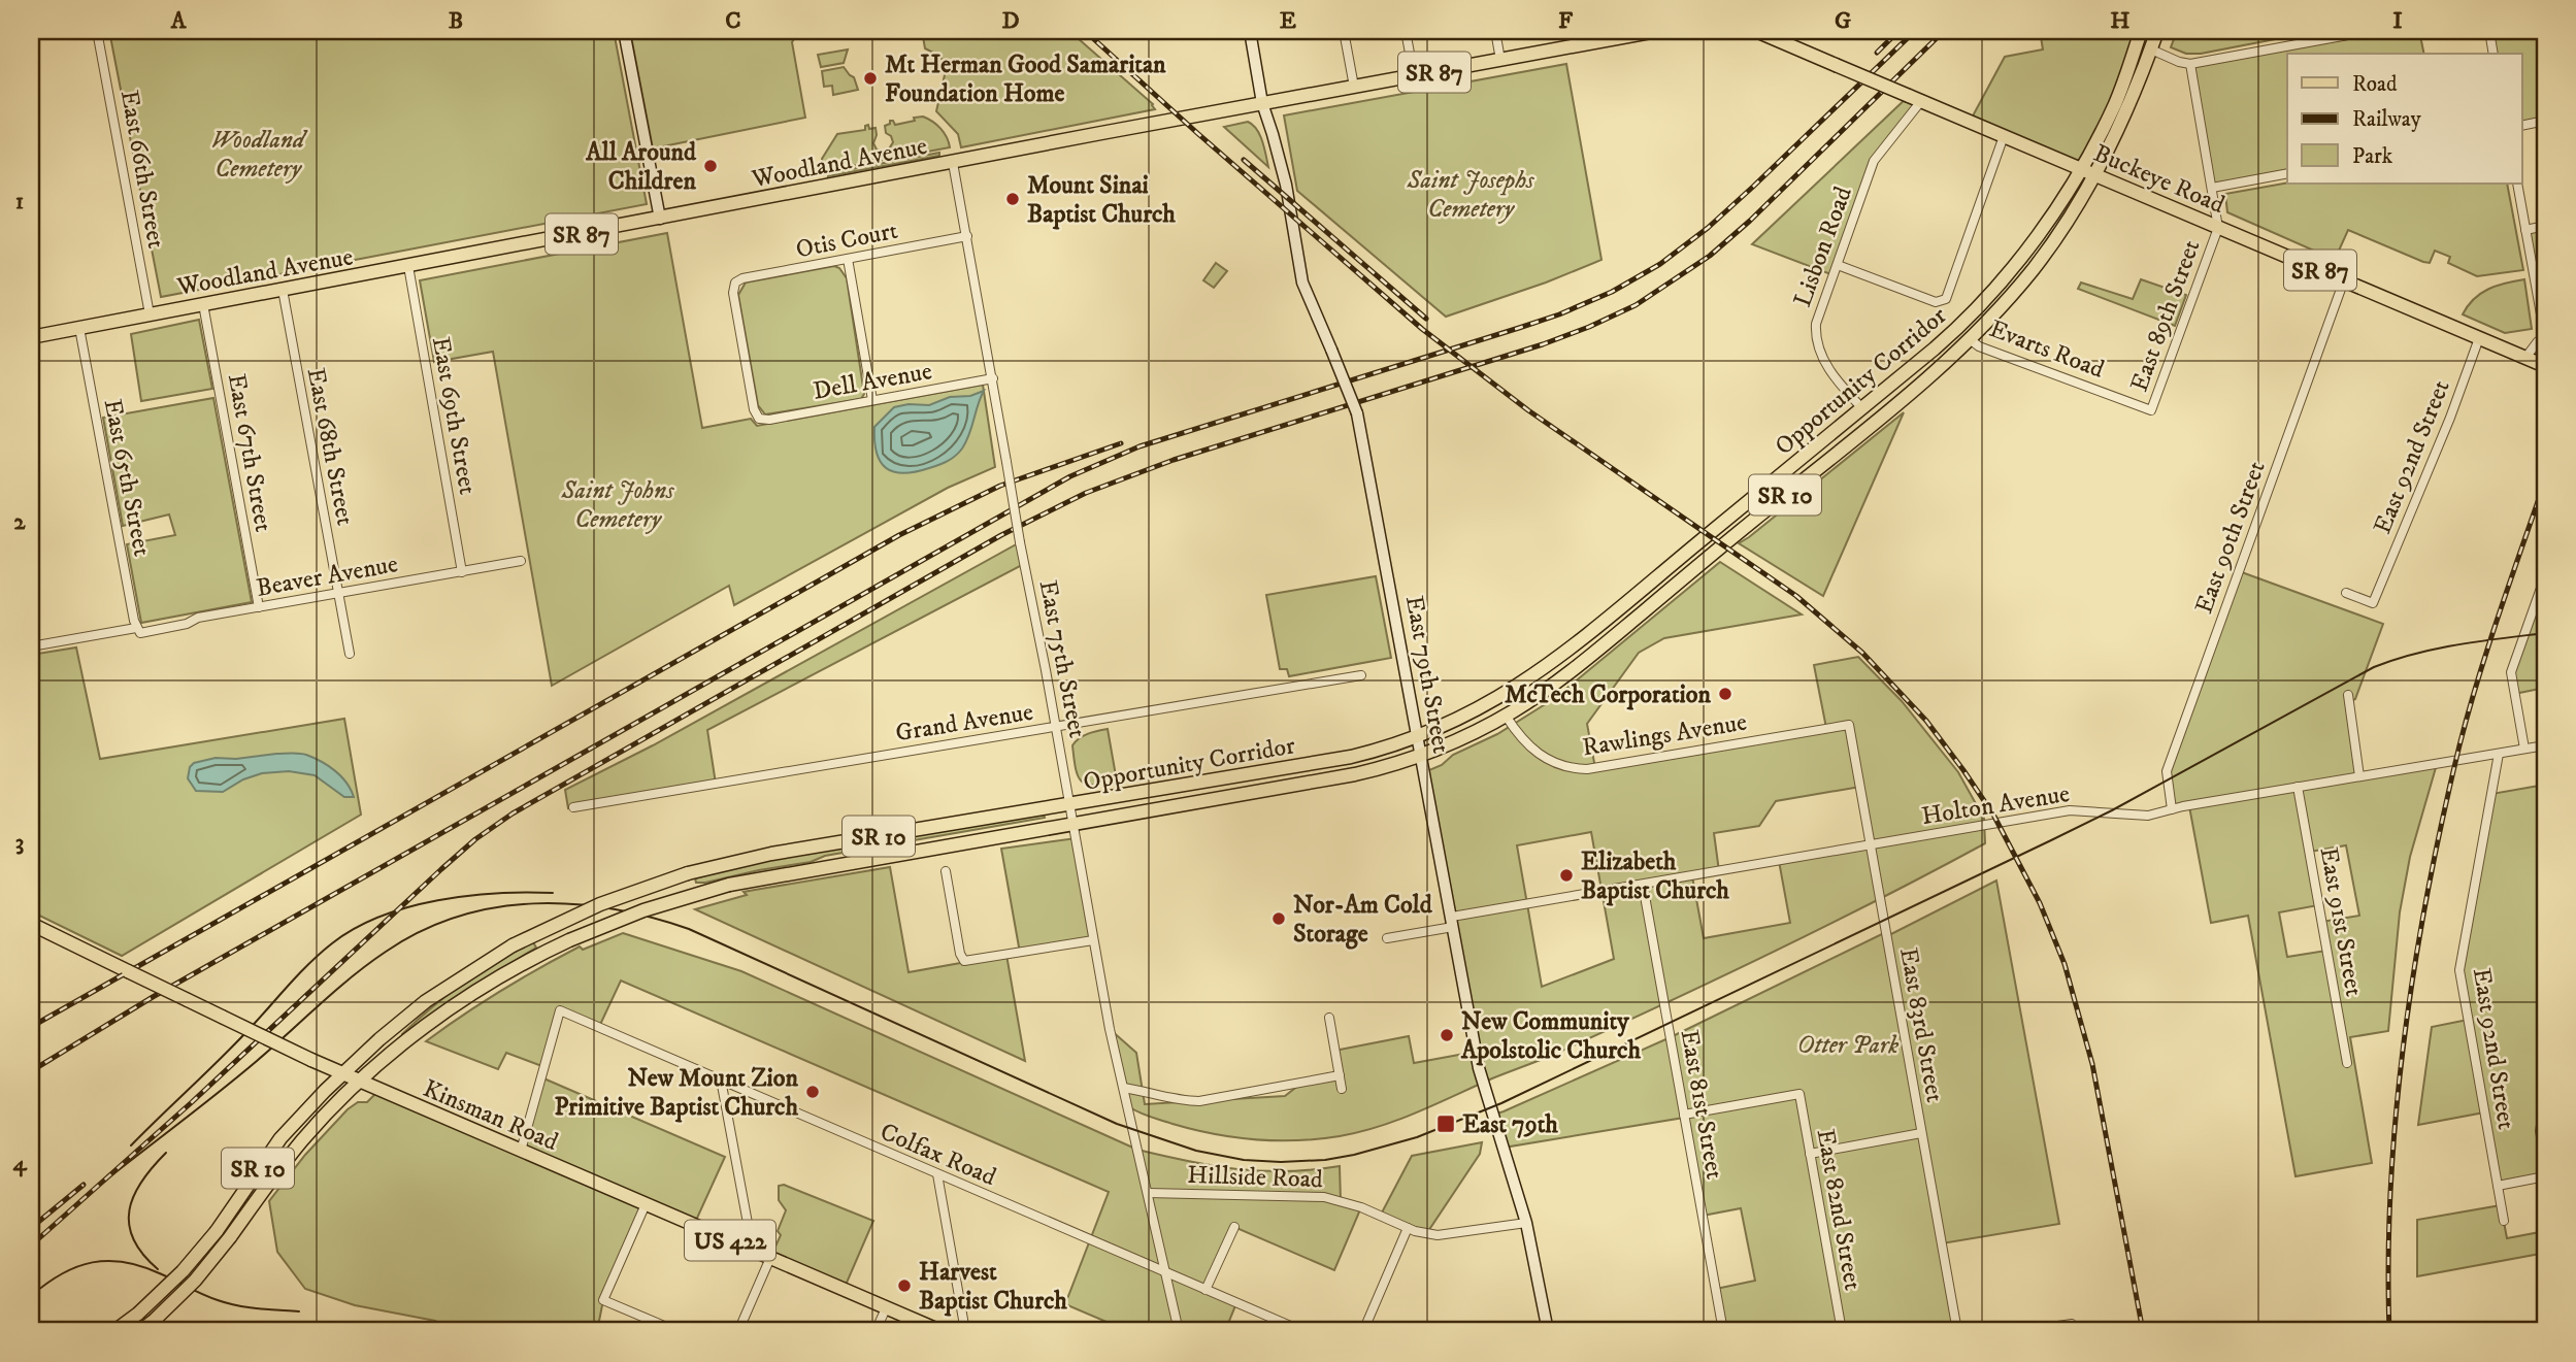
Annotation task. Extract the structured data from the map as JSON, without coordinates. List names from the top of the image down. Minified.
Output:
{"streets":{"main road":["SR 87","Woodland Avenue","Buckeye Road","Opportunity Corridor","SR 10","East 79th Street","Kinsman Road","US 422"],"street":["East 66th Street","Otis Court","Lisbon Road","East 89th Street","Evarts Road","Dell Avenue","East 69th Street","East 68th Street","East 67th Street","East 92nd Street","East 65th Street","East 90th Street","Beaver Avenue","East 75th Street","Grand Avenue","Rawlings Avenue","Holton Avenue","East 91st Street","East 83rd Street","East 81st Street","Colfax Road","Hillside Road","East 82nd Street"]},"crossings":[["Woodland Avenue","East 66th Street"],["Woodland Avenue","East 69th Street"],["Woodland Avenue","East 68th Street"],["Woodland Avenue","East 67th Street"],["Woodland Avenue","East 65th Street"],["Woodland Avenue","East 75th Street"],["Woodland Avenue","East 79th Street"],["Buckeye Road","Lisbon Road"],["Buckeye Road","East 89th Street"],["Buckeye Road","Opportunity Corridor"],["Buckeye Road","East 92nd Street"],["Buckeye Road","East 90th Street"],["Otis Court","Dell Avenue"],["Otis Court","East 75th Street"],["Lisbon Road","Opportunity Corridor"],["East 89th Street","Evarts Road"],["Evarts Road","Opportunity Corridor"],["Dell Avenue","East 75th Street"],["Opportunity Corridor","East 75th Street"],["Opportunity Corridor","East 79th Street"],["Opportunity Corridor","Rawlings Avenue"],["Opportunity Corridor","Kinsman Road"],["East 69th Street","Beaver Avenue"],["East 68th Street","Beaver Avenue"],["East 67th Street","Beaver Avenue"],["East 92nd Street","Holton Avenue"],["East 65th Street","Beaver Avenue"],["East 90th Street","Holton Avenue"],["East 75th Street","Grand Avenue"],["East 75th Street","Colfax Road"],["East 75th Street","Hillside Road"],["East 79th Street","Holton Avenue"],["East 79th Street","Hillside Road"],["Rawlings Avenue","East 83rd Street"],["Holton Avenue","East 91st Street"],["Holton Avenue","East 83rd Street"],["Holton Avenue","East 81st Street"],["East 81st Street","East 82nd Street"],["Kinsman Road","Colfax Road"]],"parks":["Woodland Cemetery","Saint Josephs Cemetery","Saint Johns Cemetery","Otter Park"],"places":{"other":["Mt Herman Good Samaritan Foundation Home","All Around Children","Mount Sinai Baptist Church","McTech Corporation","Elizabeth Baptist Church","Nor-Am Cold Storage","New Community Apolstolic Church","New Mount Zion Primitive Baptist Church","Harvest Baptist Church"],"transit":["East 79th"]},"legend":["Road","Railway","Park"],"grid":{"columns":["A","B","C","D","E","F","G","H","I"],"rows":["1","2","3","4"]}}
